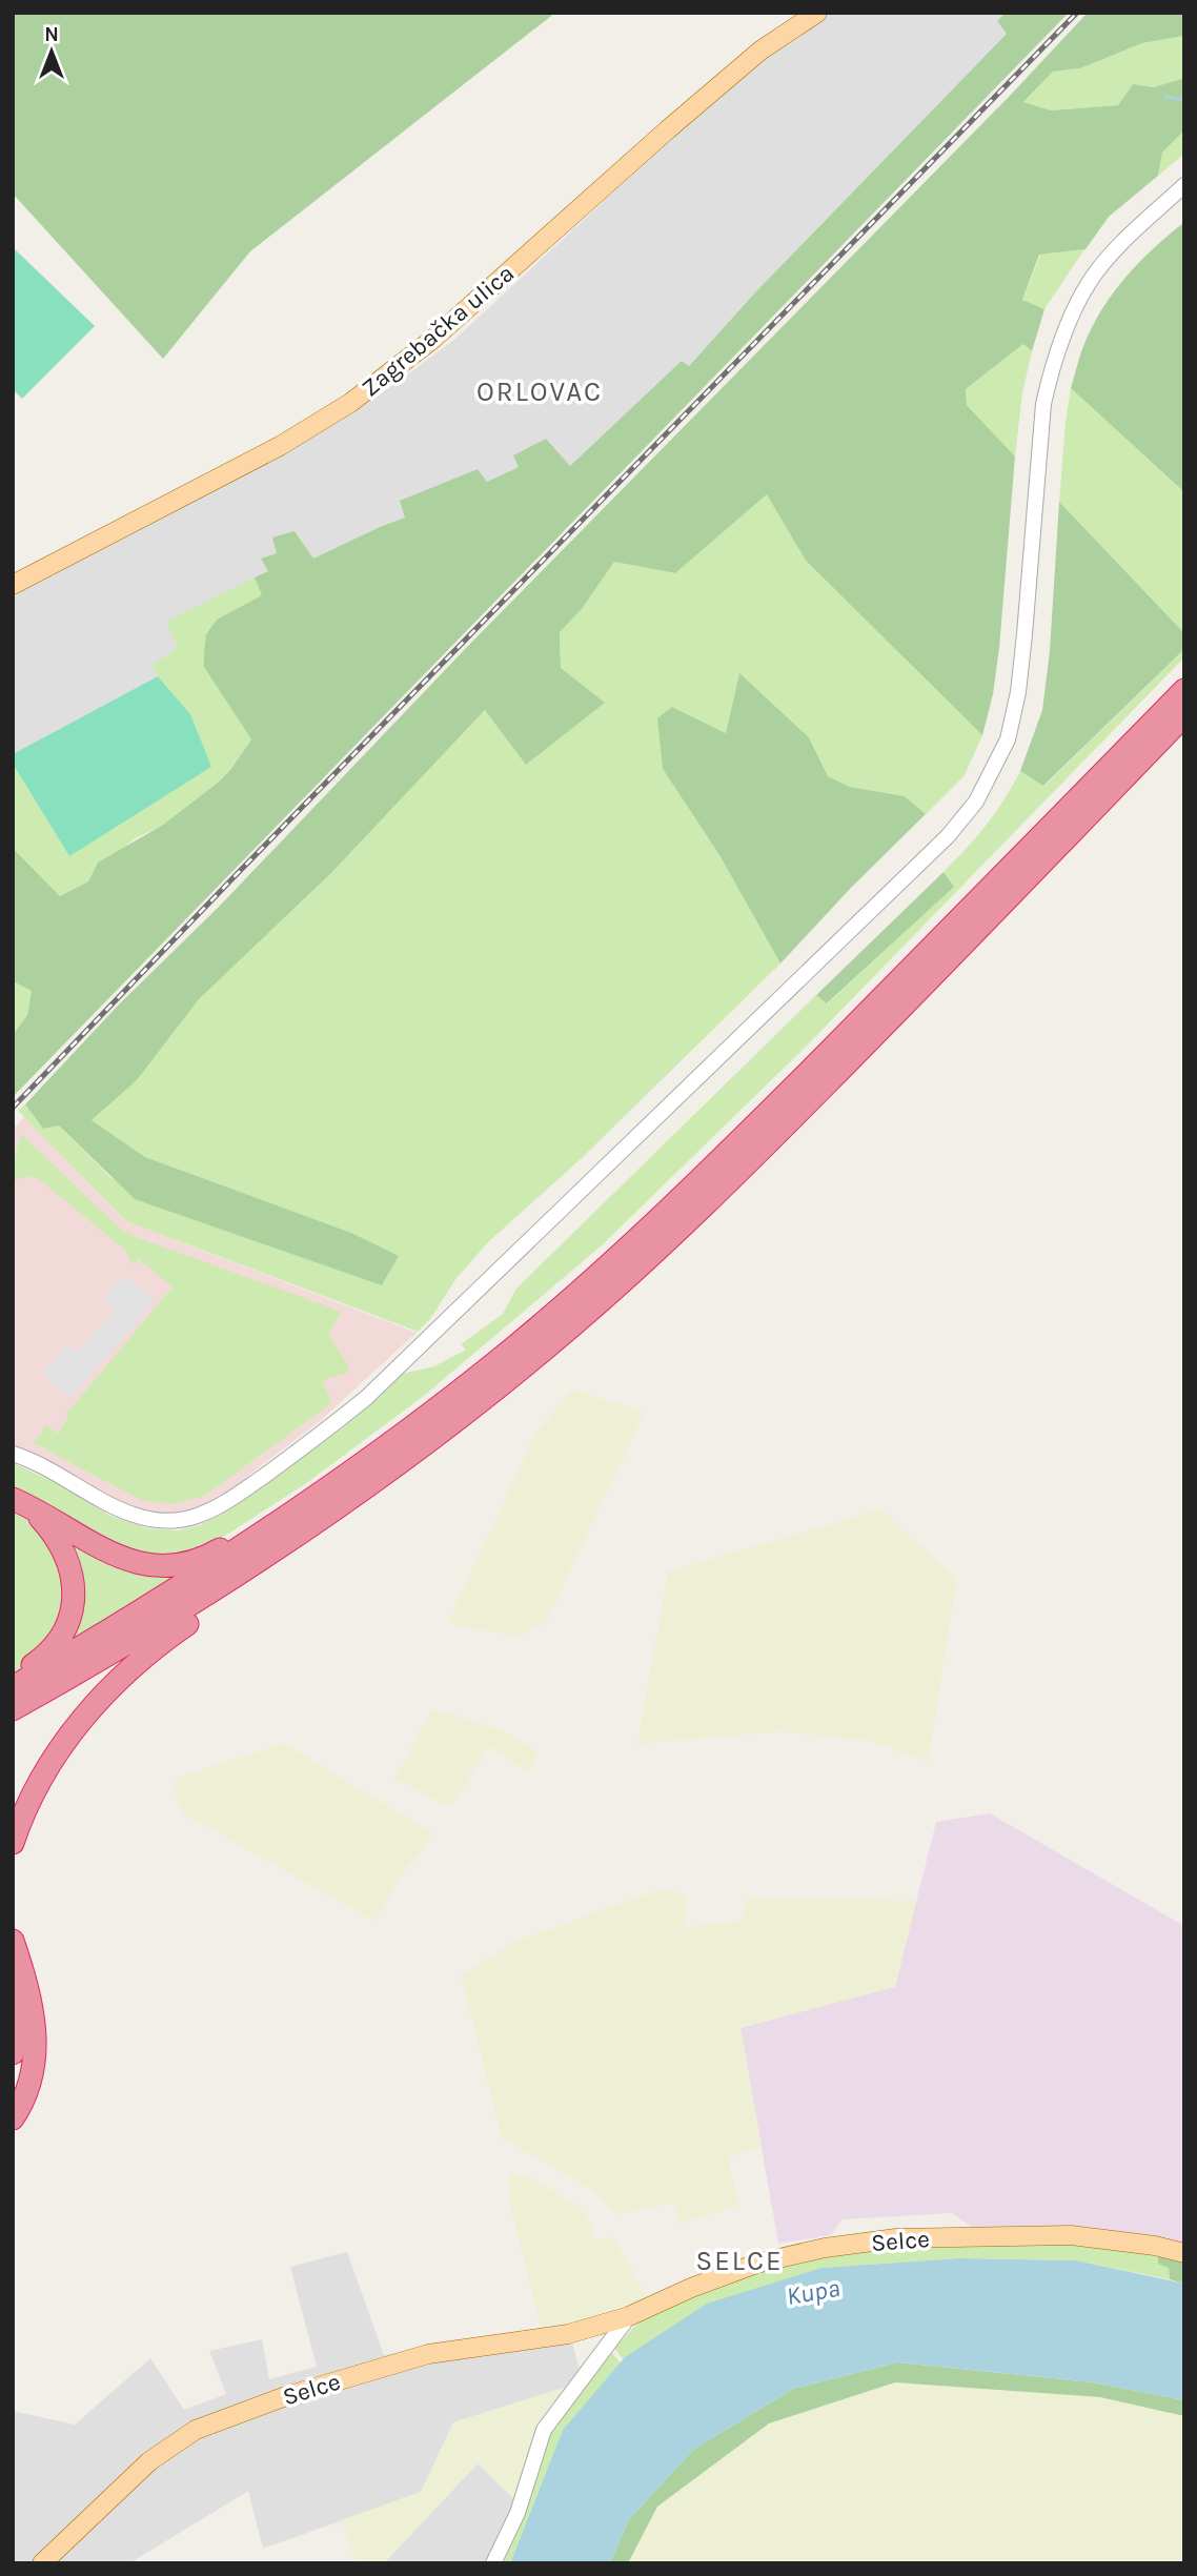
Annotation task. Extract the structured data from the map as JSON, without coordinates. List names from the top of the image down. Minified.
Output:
{"streets":{"main road":["Zagrebačka ulica","Selce"]},"districts":["ORLOVAC","SELCE"],"water":["Kupa"],"north":"top"}
